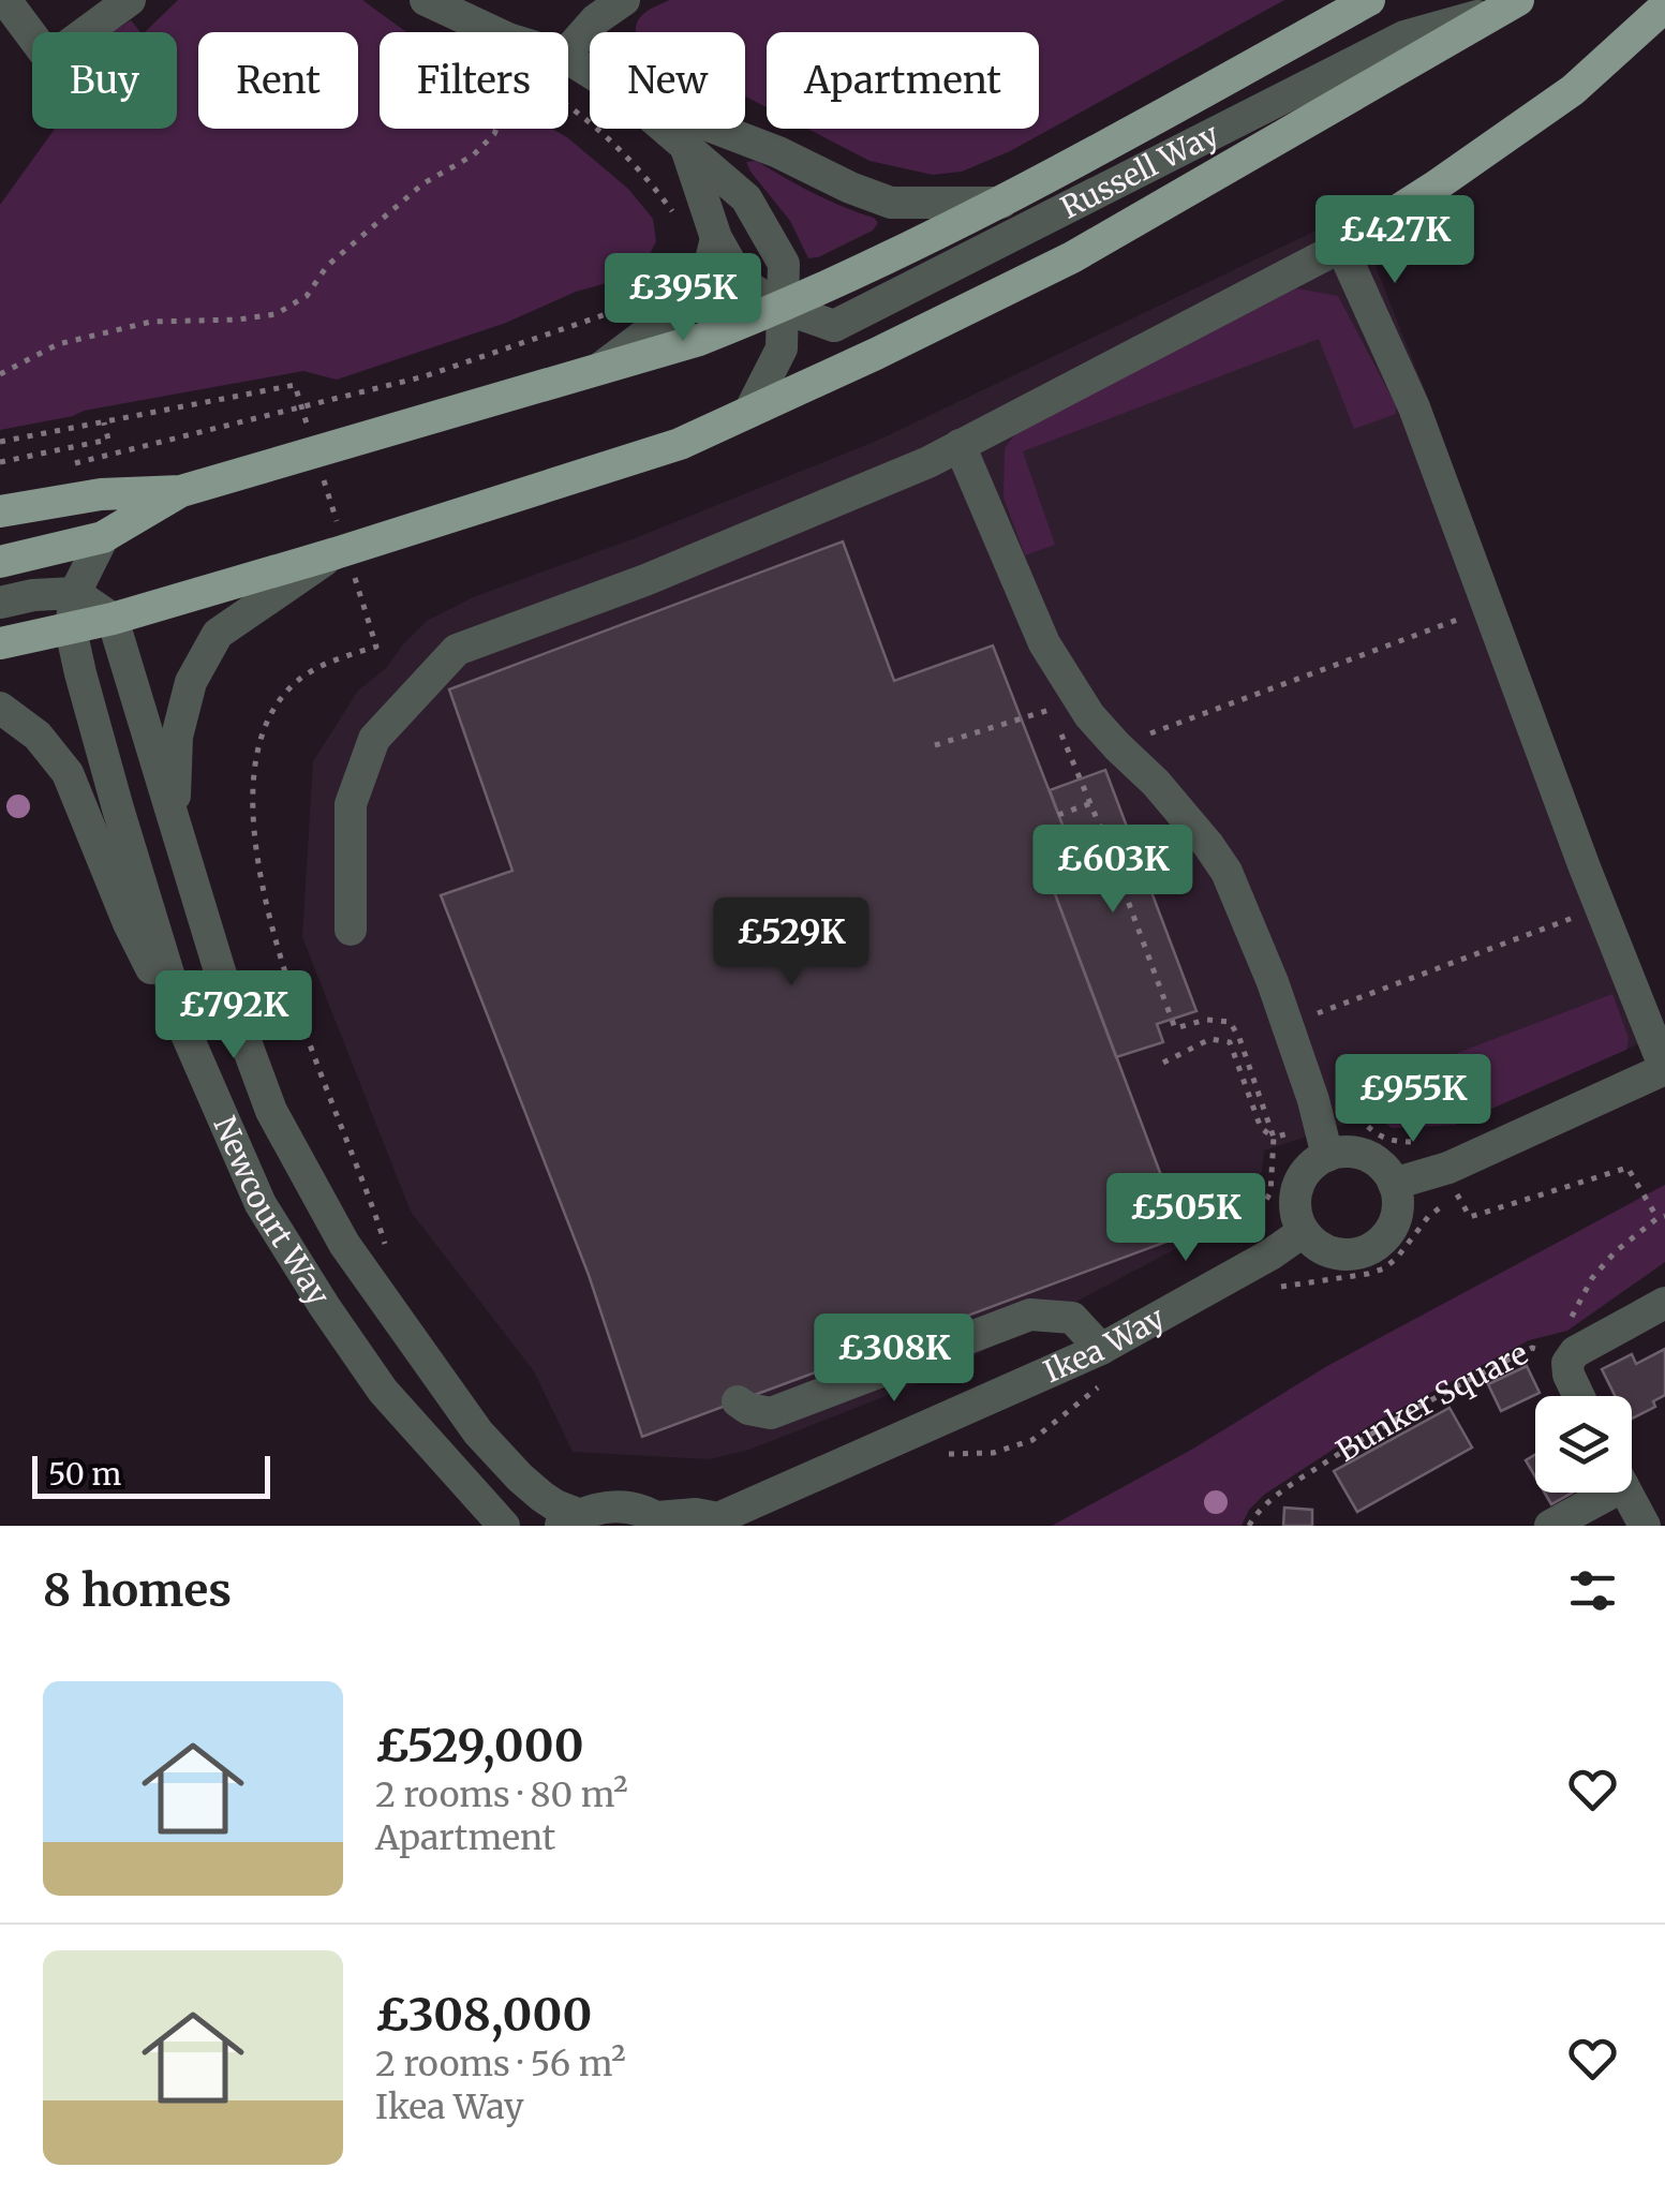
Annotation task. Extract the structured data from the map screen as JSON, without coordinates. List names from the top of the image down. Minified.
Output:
{"streets":{"street":["Russell Way","Newcourt Way","Ikea Way","Bunker Square"]},"crossings":[["Newcourt Way","Ikea Way"]],"scale_bar":"50 m","page":{"chip":["Buy","Rent","Filters","New","Apartment"],"price":["£427K","£395K","£603K","£529K","£792K","£955K","£505K","£308K"],"scale":"50 m","heading":"8 homes","list":[{"name":"£529,000","note":"2 rooms · 80 m² · Apartment"},{"name":"£308,000","note":"2 rooms · 56 m² · Ikea Way"}]}}
